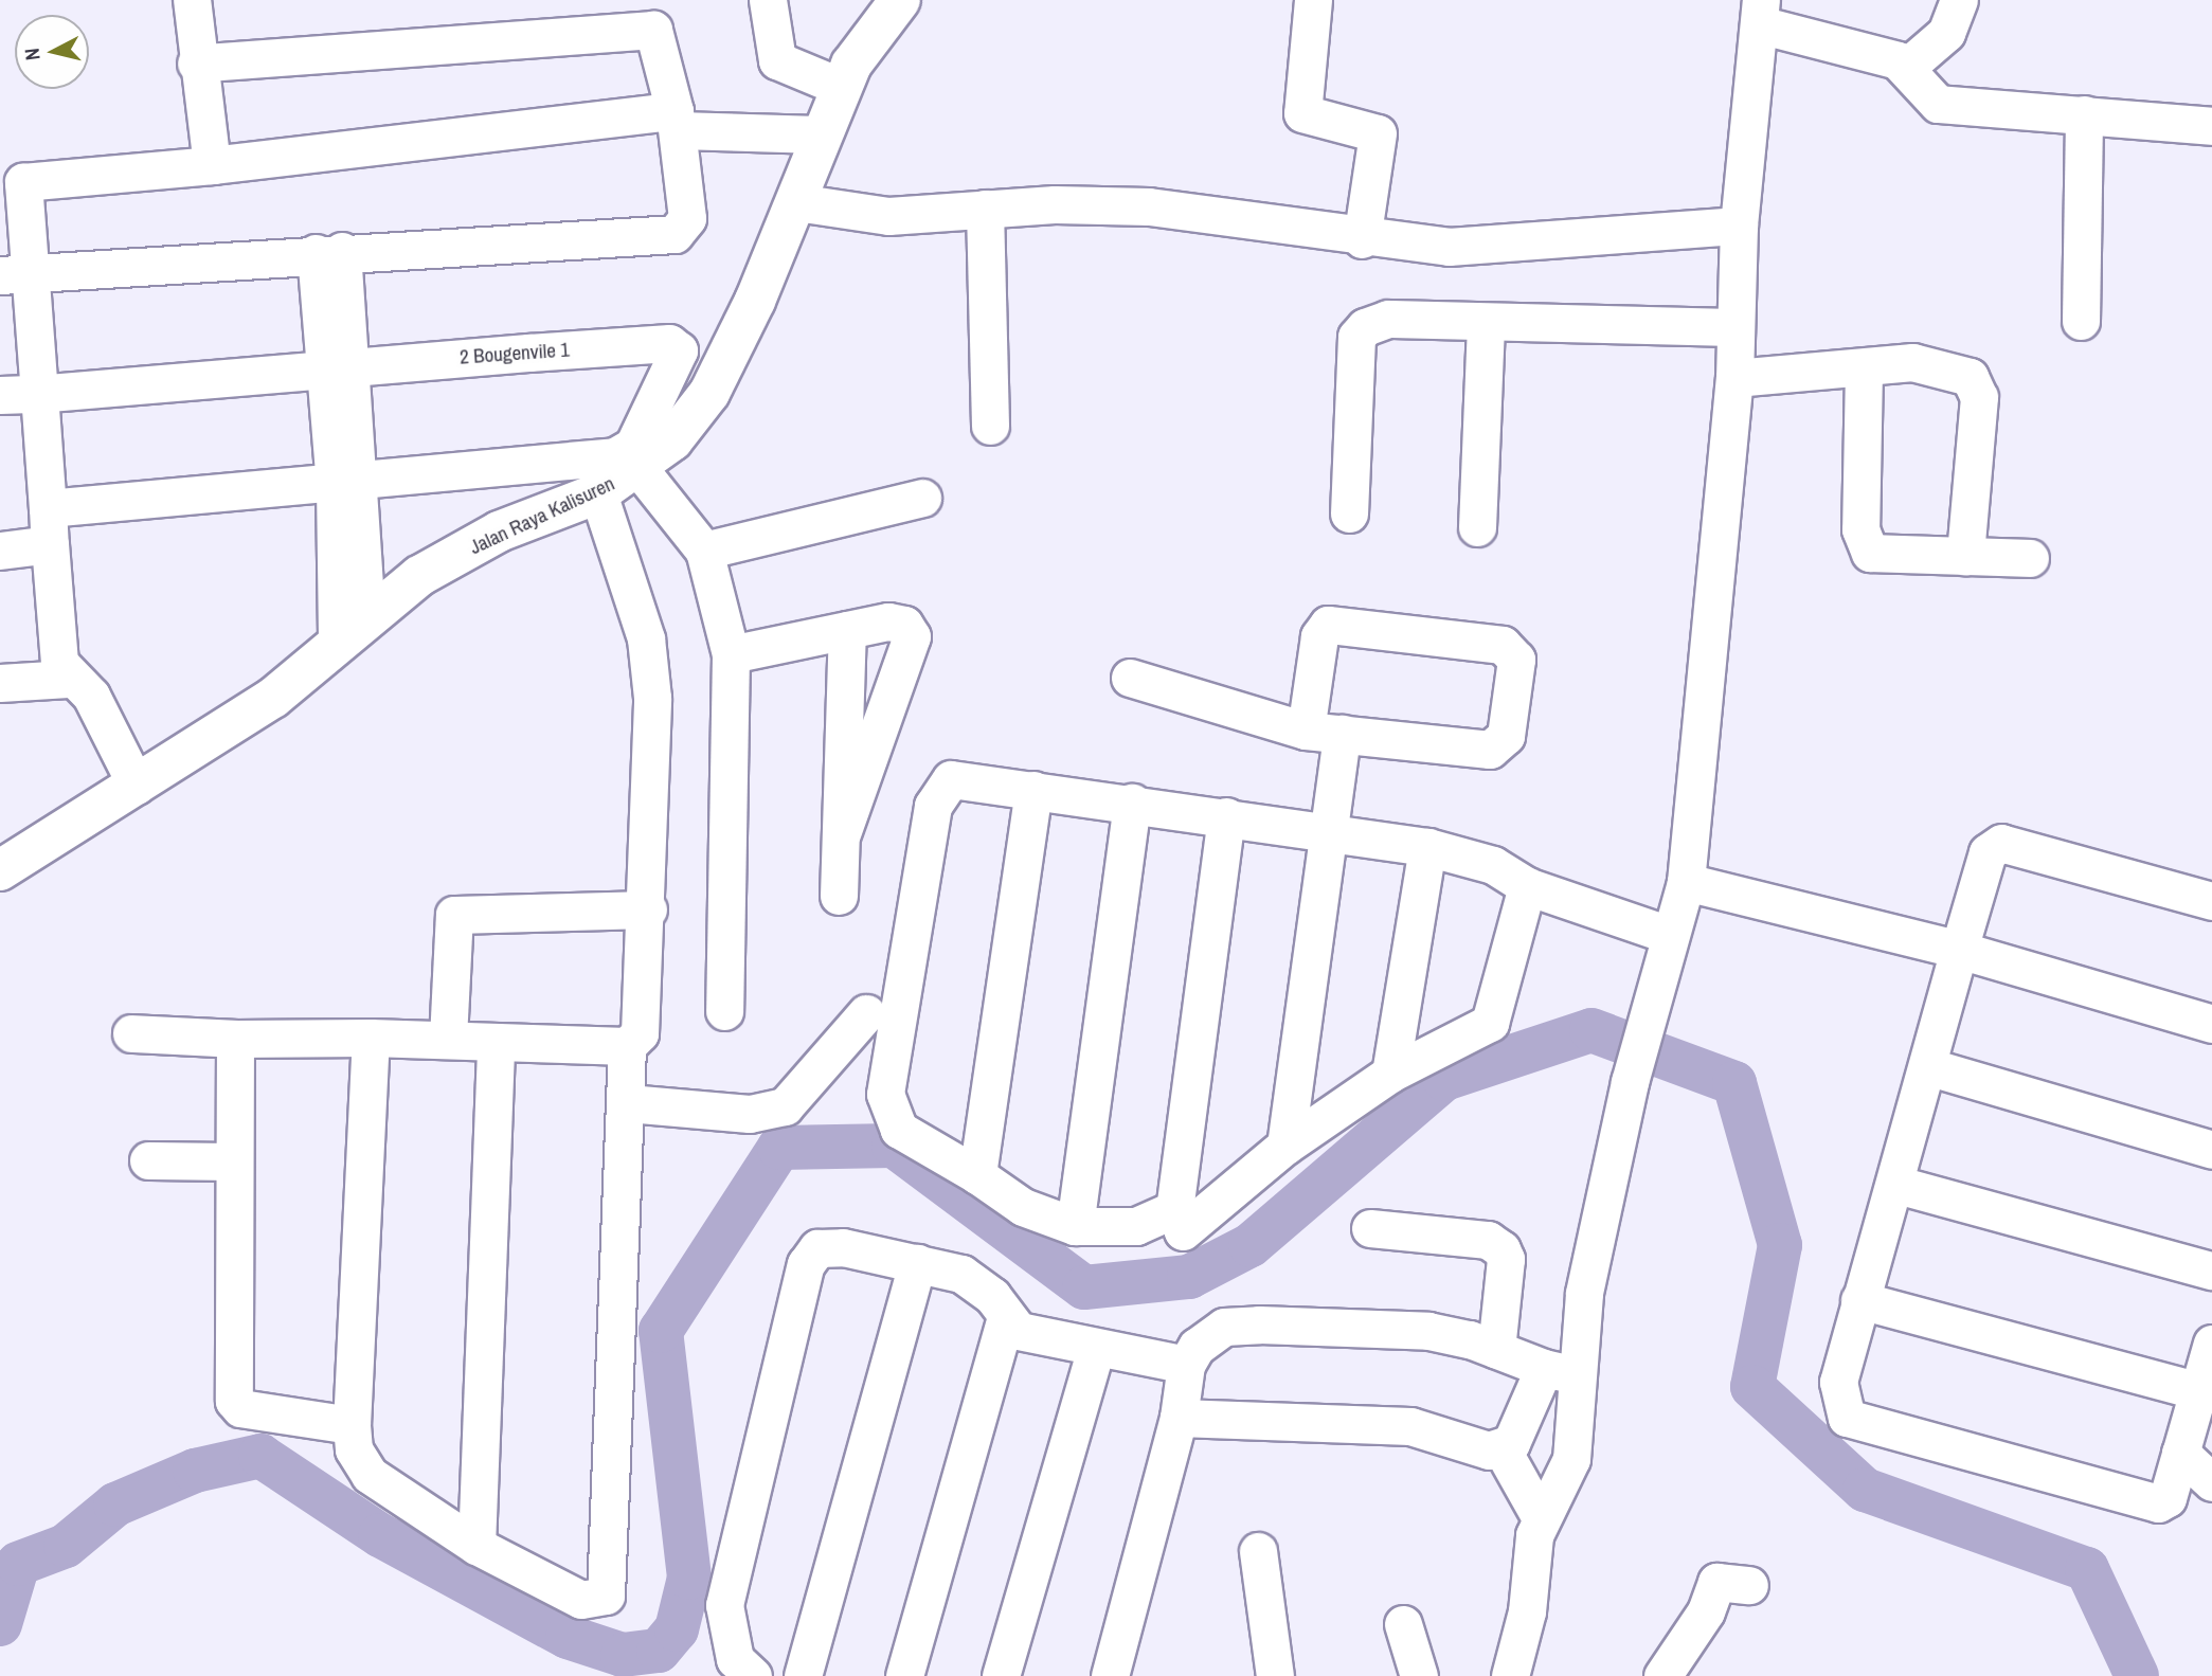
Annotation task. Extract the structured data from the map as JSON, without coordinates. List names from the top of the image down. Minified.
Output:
{"streets":{"main road":["Jalan Raya Kalisuren"],"street":["2 Bougenvile 1"]},"north":"left"}
